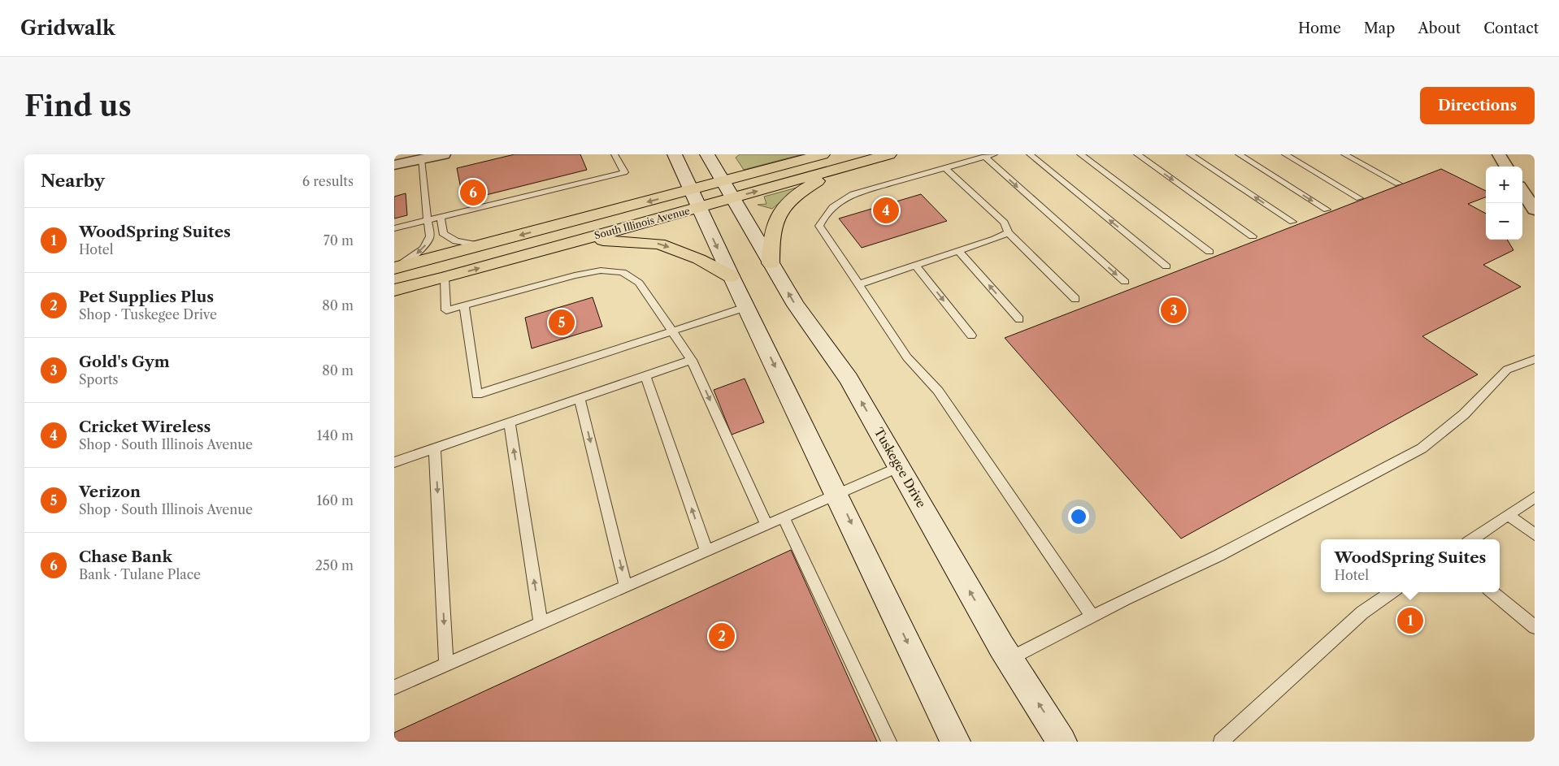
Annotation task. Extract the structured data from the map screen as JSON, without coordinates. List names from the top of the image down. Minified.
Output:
{"streets":{"highway":["South Illinois Avenue"],"street":["Tuskegee Drive"]},"crossings":[["South Illinois Avenue","Tuskegee Drive"]],"page":{"header":"Gridwalk","nav":["Home","Map","About","Contact"],"buttons":"Directions","title":"Find us","heading":["Nearby","6 results"],"map_buttons":["+","−"],"pins":["6","4","3","5","1","2"],"list":[{"mark":"1","name":"WoodSpring Suites","note":"Hotel","value":"70 m"},{"mark":"2","name":"Pet Supplies Plus","note":"Shop · Tuskegee Drive","value":"80 m"},{"mark":"3","name":"Gold's Gym","note":"Sports","value":"80 m"},{"mark":"4","name":"Cricket Wireless","note":"Shop · South Illinois Avenue","value":"140 m"},{"mark":"5","name":"Verizon","note":"Shop · South Illinois Avenue","value":"160 m"},{"mark":"6","name":"Chase Bank","note":"Bank · Tulane Place","value":"250 m"}],"popup":["WoodSpring Suites","Hotel"]}}
